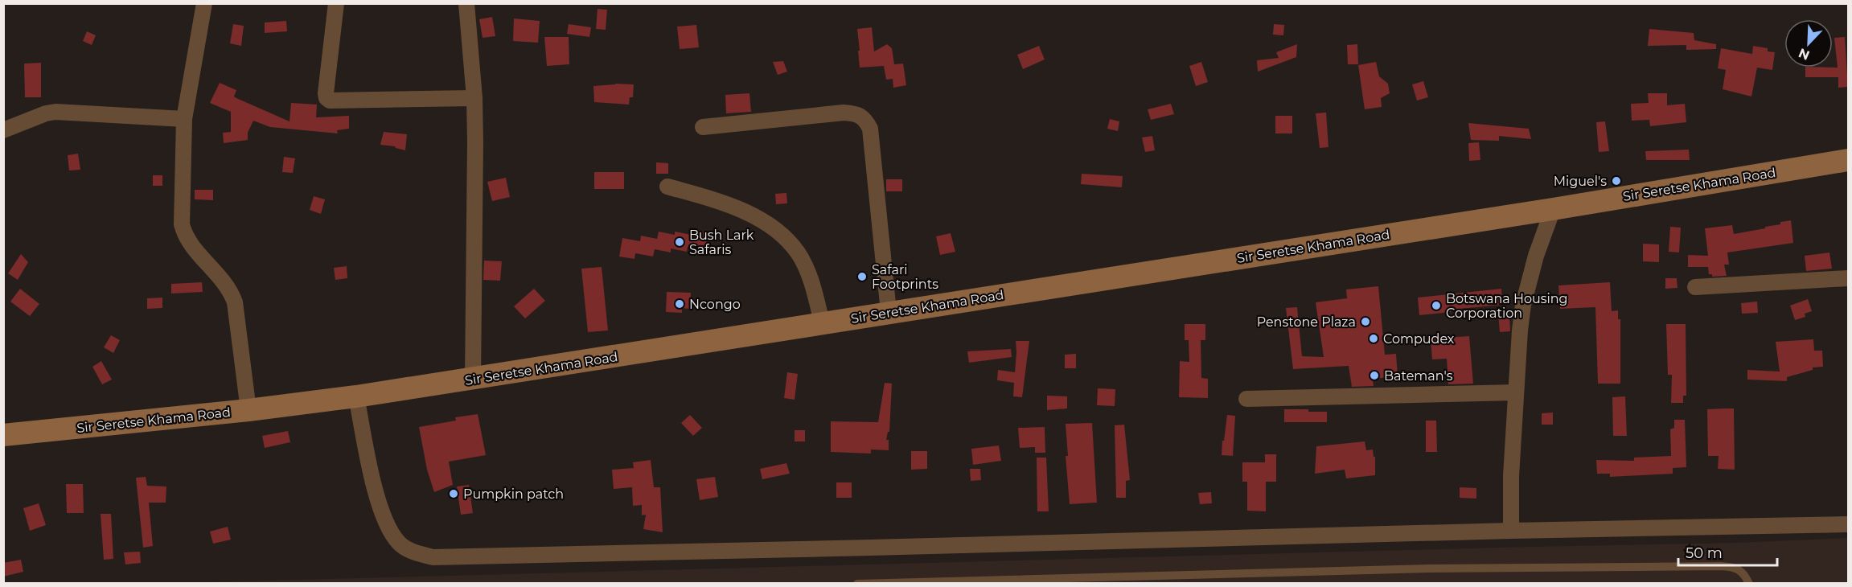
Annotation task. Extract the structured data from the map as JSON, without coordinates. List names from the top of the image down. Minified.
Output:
{"streets":{"main road":["Sir Seretse Khama Road"]},"places":["Miguel's","Bush Lark Safaris","Safari Footprints","Ncongo","Botswana Housing Corporation","Penstone Plaza","Compudex","Bateman's","Pumpkin patch"],"scale_bar":"50 m","north":"bottom left"}
